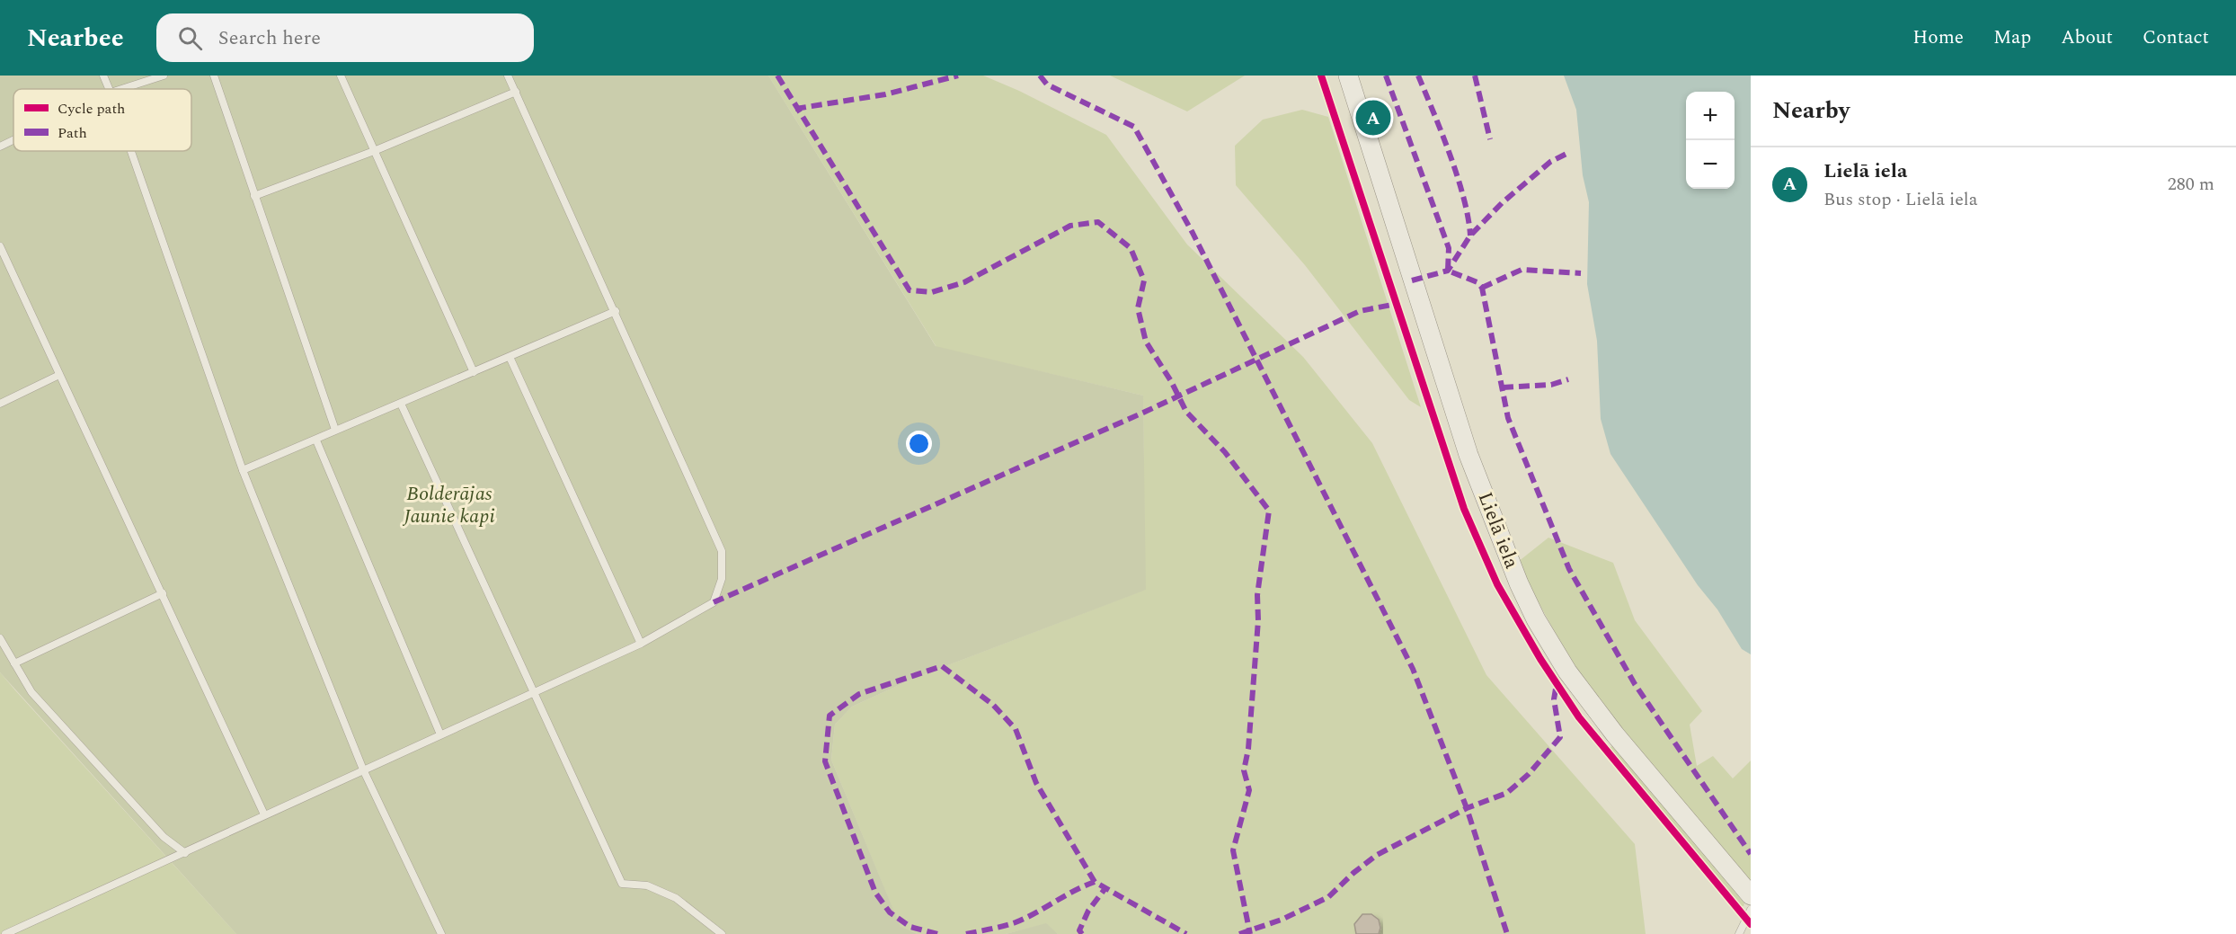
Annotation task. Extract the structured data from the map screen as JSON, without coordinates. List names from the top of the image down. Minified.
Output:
{"streets":{"main road":["Lielā iela"]},"parks":["Bolderājas Jaunie kapi"],"legend":["Cycle path","Path"],"page":{"header":"Nearbee","search":"Search here","nav":["Home","Map","About","Contact"],"heading":"Nearby","map_buttons":["+","−"],"pins":"A","list":[{"mark":"A","name":"Lielā iela","note":"Bus stop · Lielā iela","value":"280 m"}]}}
